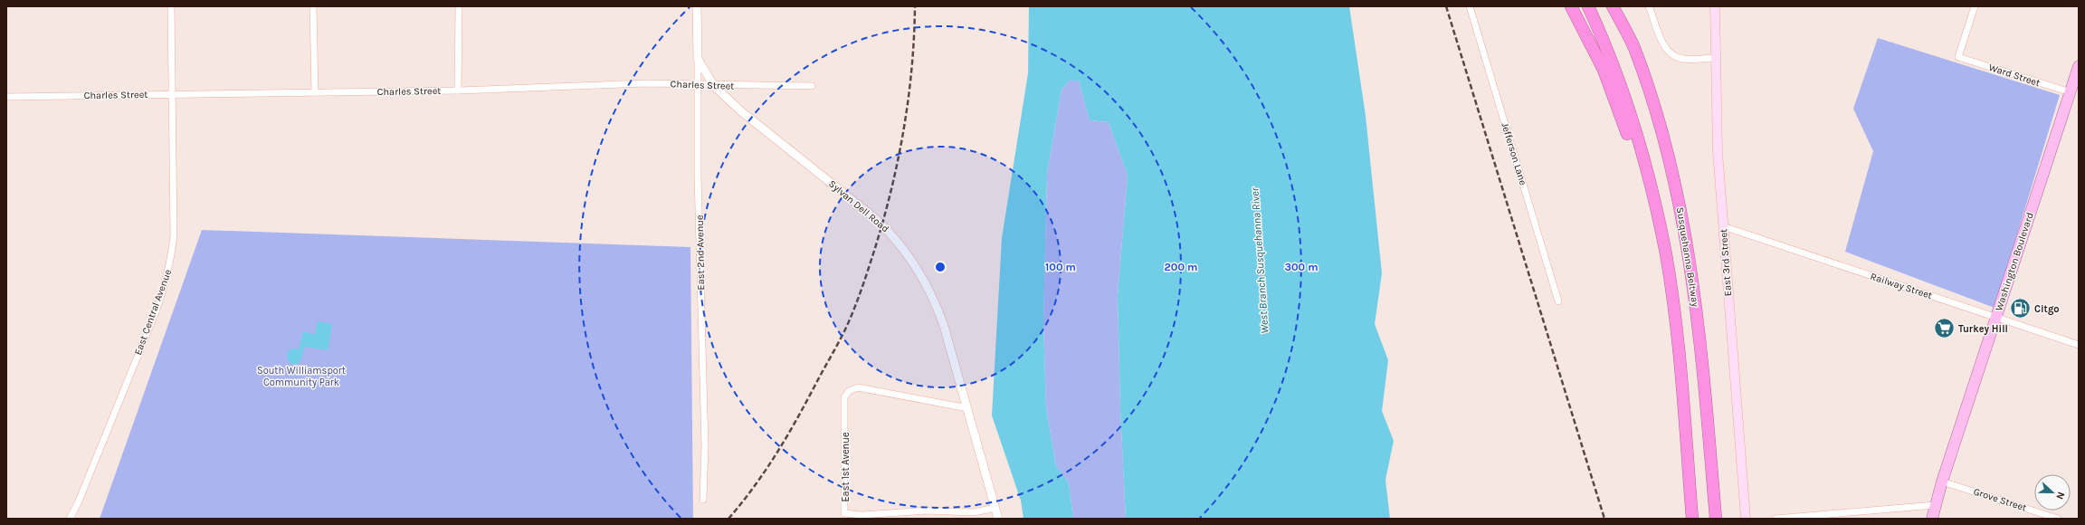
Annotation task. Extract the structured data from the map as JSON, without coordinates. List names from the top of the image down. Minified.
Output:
{"streets":{"highway":["Susquehanna Beltway"],"main road":["Washington Boulevard","East 3rd Street"],"street":["Ward Street","Charles Street","Jefferson Lane","Sylvan Dell Road","East 2nd Avenue","Railway Street","East Central Avenue","East 1st Avenue","Grove Street"]},"crossings":[["Ward Street","Washington Boulevard"],["Charles Street","Sylvan Dell Road"],["Charles Street","East 2nd Avenue"],["Charles Street","East Central Avenue"],["Sylvan Dell Road","East 2nd Avenue"],["Sylvan Dell Road","East 1st Avenue"],["Washington Boulevard","Railway Street"],["Washington Boulevard","Grove Street"],["East 3rd Street","Railway Street"]],"water":["West Branch Susquehanna River"],"parks":["South Williamsport Community Park"],"places":{"fuel station":["Citgo"],"supermarket":["Turkey Hill"]},"north":"right","rings":["100 m","200 m","300 m"]}
